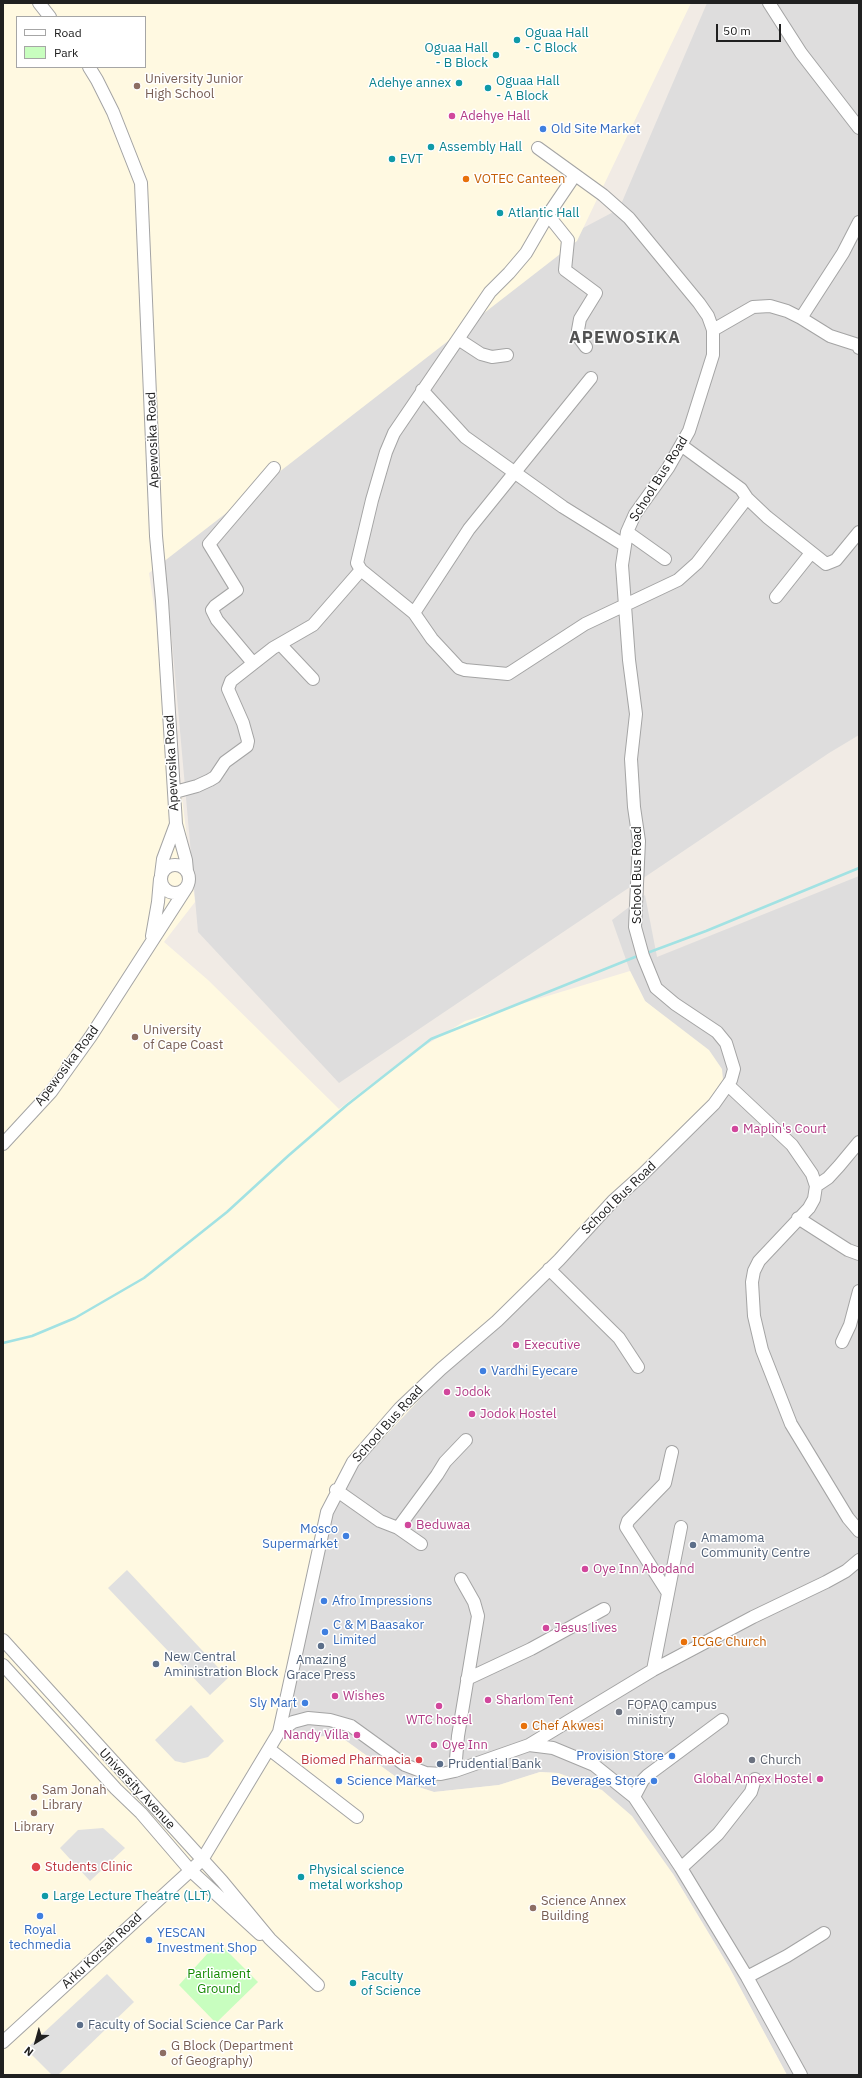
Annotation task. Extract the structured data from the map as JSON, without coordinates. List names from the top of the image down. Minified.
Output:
{"streets":{"street":["Apewosika Road","School Bus Road","University Avenue","Arku Korsah Road"]},"crossings":[["School Bus Road","Arku Korsah Road"],["University Avenue","Arku Korsah Road"]],"districts":["APEWOSIKA"],"parks":["Parliament Ground"],"places":["Oguaa Hall - C Block","Oguaa Hall - B Block","Adehye annex","University Junior High School","Oguaa Hall - A Block","Adehye Hall","Old Site Market","Assembly Hall","EVT","VOTEC Canteen","Atlantic Hall","University of Cape Coast","Maplin's Court","Executive","Vardhi Eyecare","Jodok","Jodok Hostel","Beduwaa","Mosco Supermarket","Amamoma Community Centre","Oye Inn Abodand","Afro Impressions","Jesus lives","C & M Baasakor Limited","ICGC Church","Amazing Grace Press","New Central Aministration Block","Wishes","Sharlom Tent","Sly Mart","WTC hostel","FOPAQ campus ministry","Chef Akwesi","Nandy Villa","Oye Inn","Provision Store","Biomed Pharmacia","Church","Prudential Bank","Global Annex Hostel","Science Market","Beverages Store","Sam Jonah Library","Library","Students Clinic","Physical science metal workshop","Large Lecture Theatre (LLT)","Science Annex Building","Royal techmedia","YESCAN Investment Shop","Faculty of Science","Faculty of Social Science Car Park","G Block (Department of Geography)"],"legend":["Road","Park"],"scale_bar":"50 m","north":"bottom left"}
